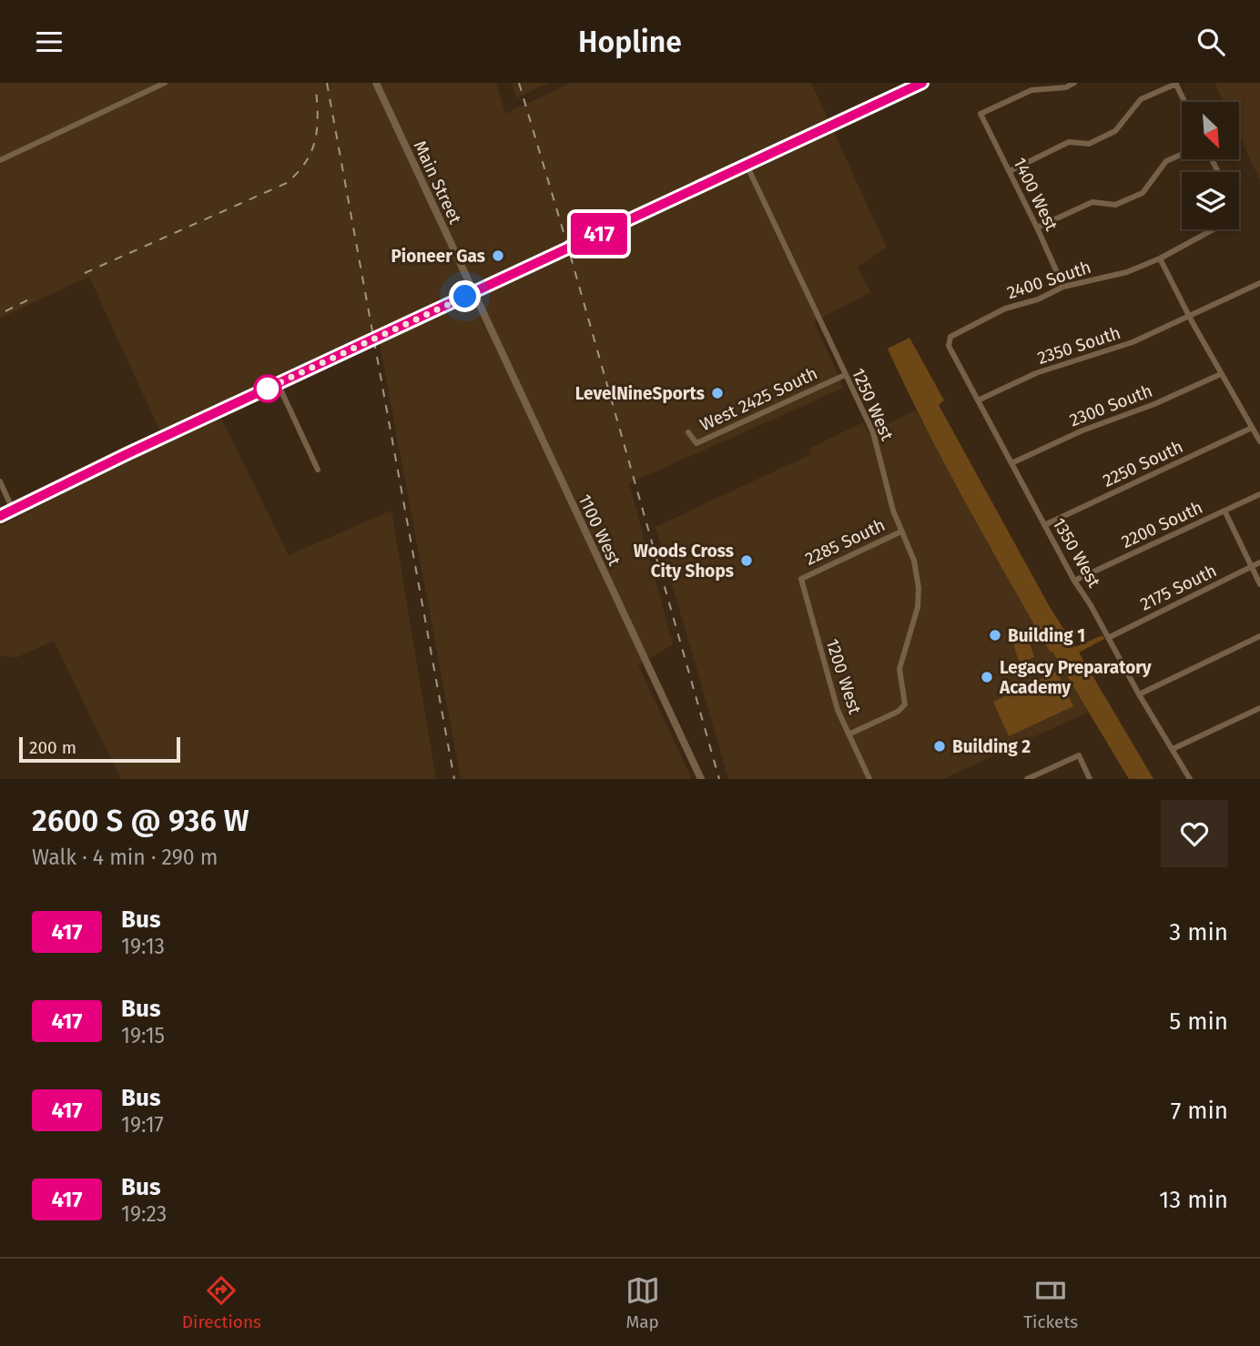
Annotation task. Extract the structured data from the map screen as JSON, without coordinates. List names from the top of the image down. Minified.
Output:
{"streets":{"street":["Main Street","1400 West","2400 South","2350 South","West 2425 South","1250 West","2300 South","2250 South","2200 South","1100 West","2285 South","1350 West","2175 South","1200 West"]},"crossings":[["Main Street","1100 West"],["1400 West","2400 South"],["2400 South","1350 West"],["2350 South","1350 West"],["West 2425 South","1250 West"],["1250 West","2285 South"],["1250 West","1200 West"],["2300 South","1350 West"],["2250 South","1350 West"],["2200 South","1350 West"],["2285 South","1200 West"],["1350 West","2175 South"]],"places":["Pioneer Gas","LevelNineSports","Woods Cross City Shops","Building 1","Legacy Preparatory Academy","Building 2"],"lines":["bus line 417"],"scale_bar":"200 m","north":"bottom right","page":{"header":"Hopline","on_map":"417","scale":"200 m","heading":["2600 S @ 936 W","Walk · 4 min · 290 m"],"list":[{"mark":"417","name":"Bus","note":"19:13","value":"3 min"},{"mark":"417","name":"Bus","note":"19:15","value":"5 min"},{"mark":"417","name":"Bus","note":"19:17","value":"7 min"},{"mark":"417","name":"Bus","note":"19:23","value":"13 min"}],"tabs":["Directions","Map","Tickets"]}}
